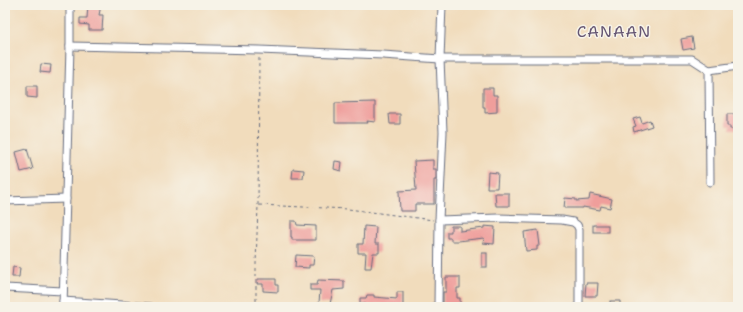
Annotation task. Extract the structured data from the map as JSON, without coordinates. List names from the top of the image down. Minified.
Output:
{"districts":["CANAAN"]}
